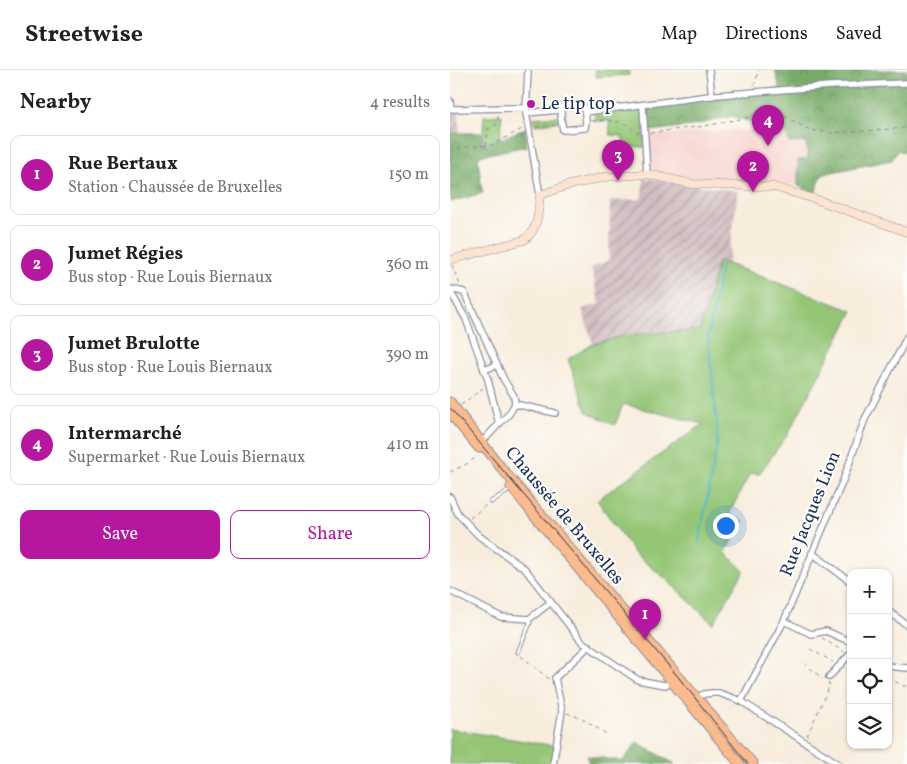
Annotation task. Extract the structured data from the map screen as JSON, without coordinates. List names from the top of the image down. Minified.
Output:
{"streets":{"main road":["Chaussée de Bruxelles"],"street":["Rue Jacques Lion"]},"places":["Le tip top"],"page":{"header":"Streetwise","nav":["Map","Directions","Saved"],"heading":["Nearby","4 results"],"pins":["4","3","2","1"],"list":[{"mark":"1","name":"Rue Bertaux","note":"Station · Chaussée de Bruxelles","value":"150 m"},{"mark":"2","name":"Jumet Régies","note":"Bus stop · Rue Louis Biernaux","value":"360 m"},{"mark":"3","name":"Jumet Brulotte","note":"Bus stop · Rue Louis Biernaux","value":"390 m"},{"mark":"4","name":"Intermarché","note":"Supermarket · Rue Louis Biernaux","value":"410 m"}],"buttons":["Save","Share"],"map_buttons":["+","−"]}}
